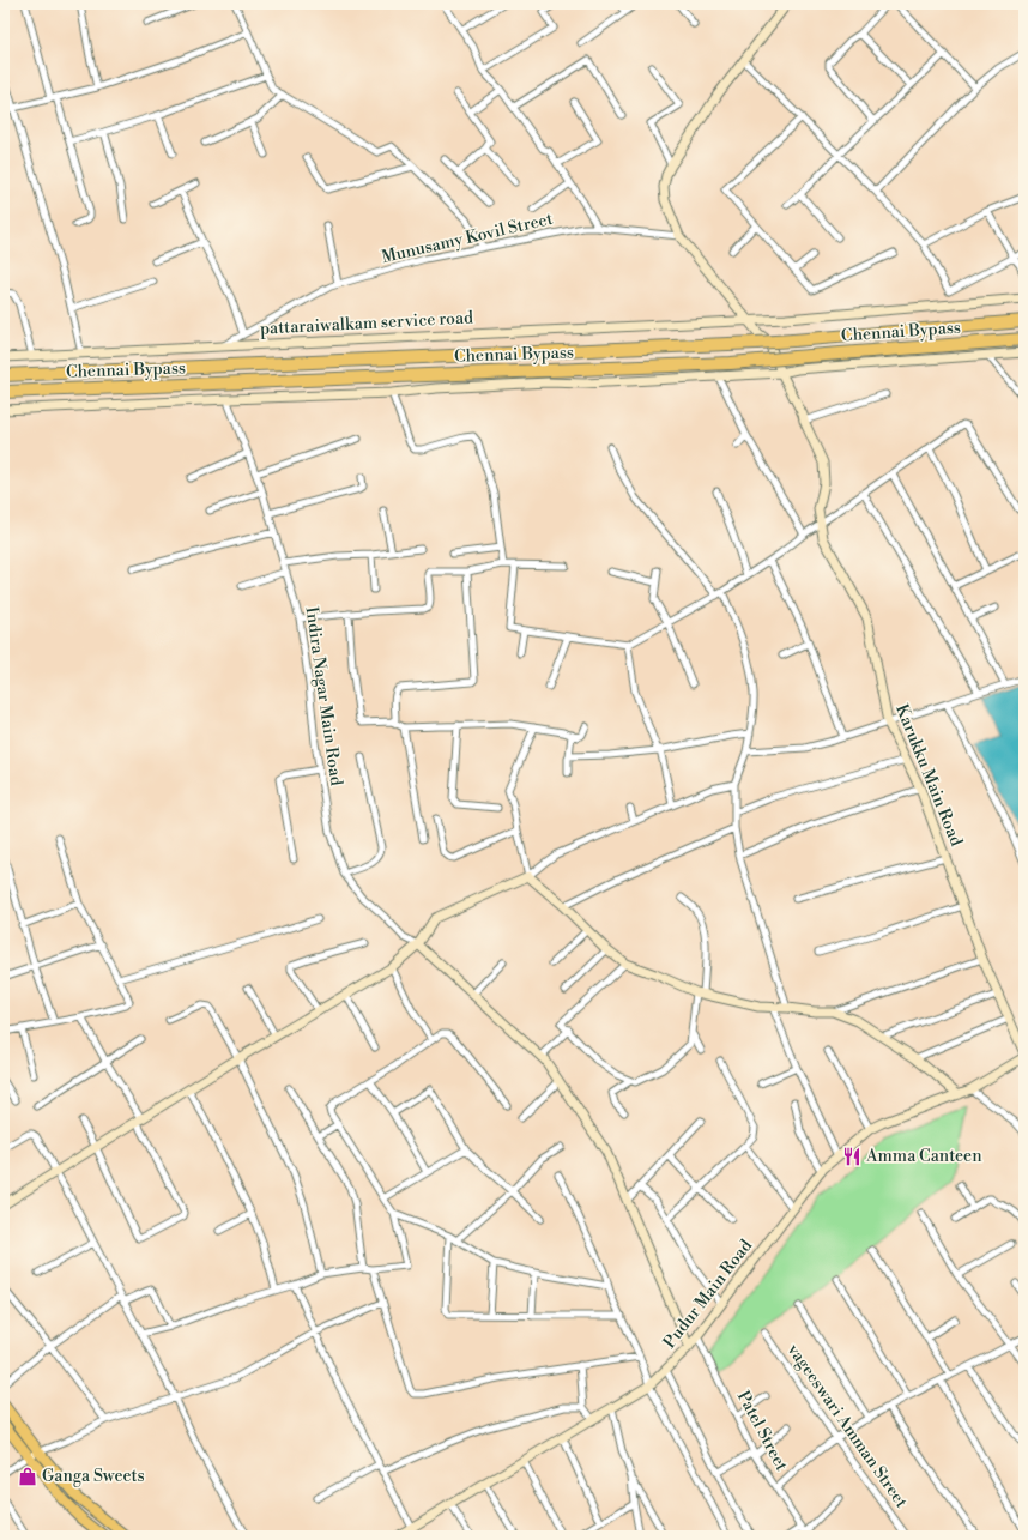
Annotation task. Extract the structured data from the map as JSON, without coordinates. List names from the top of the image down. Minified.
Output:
{"streets":{"highway":["Chennai Bypass"],"street":["Munusamy Kovil Street","pattaraiwalkam service road","Indira Nagar Main Road","Karukku Main Road","Pudur Main Road","vageeswari Amman Street","Patel Street"]},"crossings":[["Munusamy Kovil Street","pattaraiwalkam service road"],["Munusamy Kovil Street","Karukku Main Road"],["pattaraiwalkam service road","Karukku Main Road"],["Karukku Main Road","Pudur Main Road"],["Pudur Main Road","Patel Street"]],"places":{"restaurant":["Amma Canteen"],"shop":["Ganga Sweets"]}}
